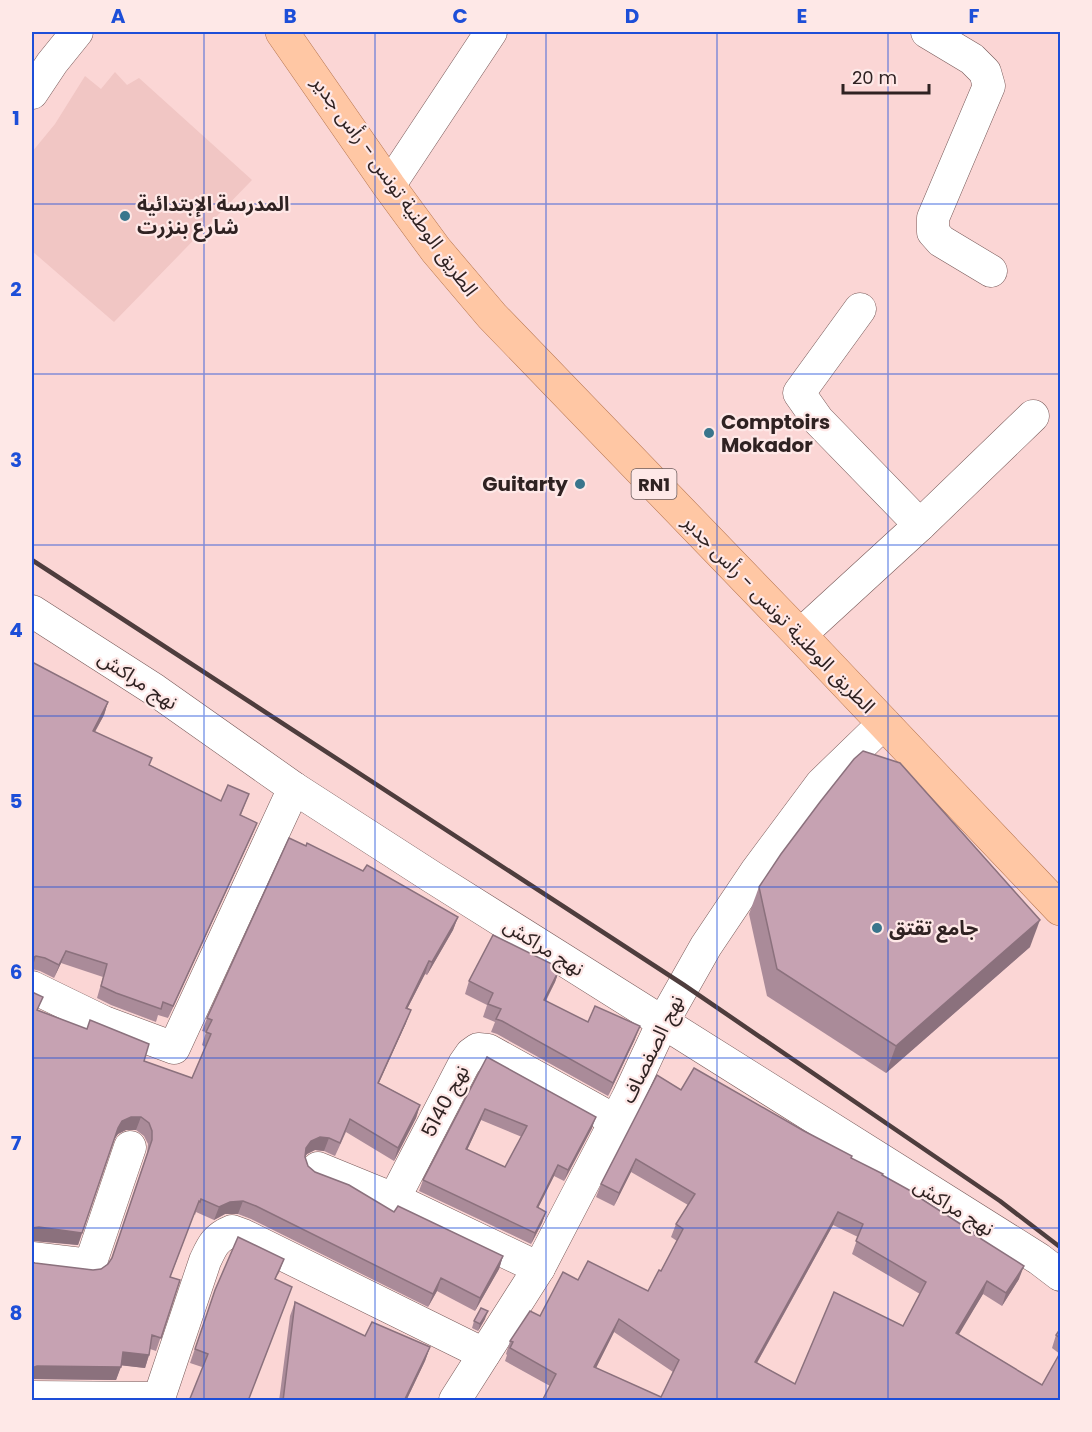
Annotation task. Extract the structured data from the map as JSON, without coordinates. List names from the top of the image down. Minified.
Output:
{"streets":{"main road":["الطريق الوطنية تونس - رأس جدير","RN1"],"street":["نهج مراكش","نهج الصفصاف","نهج 5140"]},"crossings":[["الطريق الوطنية تونس - رأس جدير","نهج الصفصاف"],["نهج مراكش","نهج الصفصاف"],["نهج الصفصاف","نهج 5140"]],"places":["المدرسة الإبتدائية شارع بنزرت","Comptoirs Mokador","Guitarty","جامع تقتق"],"scale_bar":"20 m","grid":{"columns":["A","B","C","D","E","F"],"rows":["1","2","3","4","5","6","7","8"]}}
